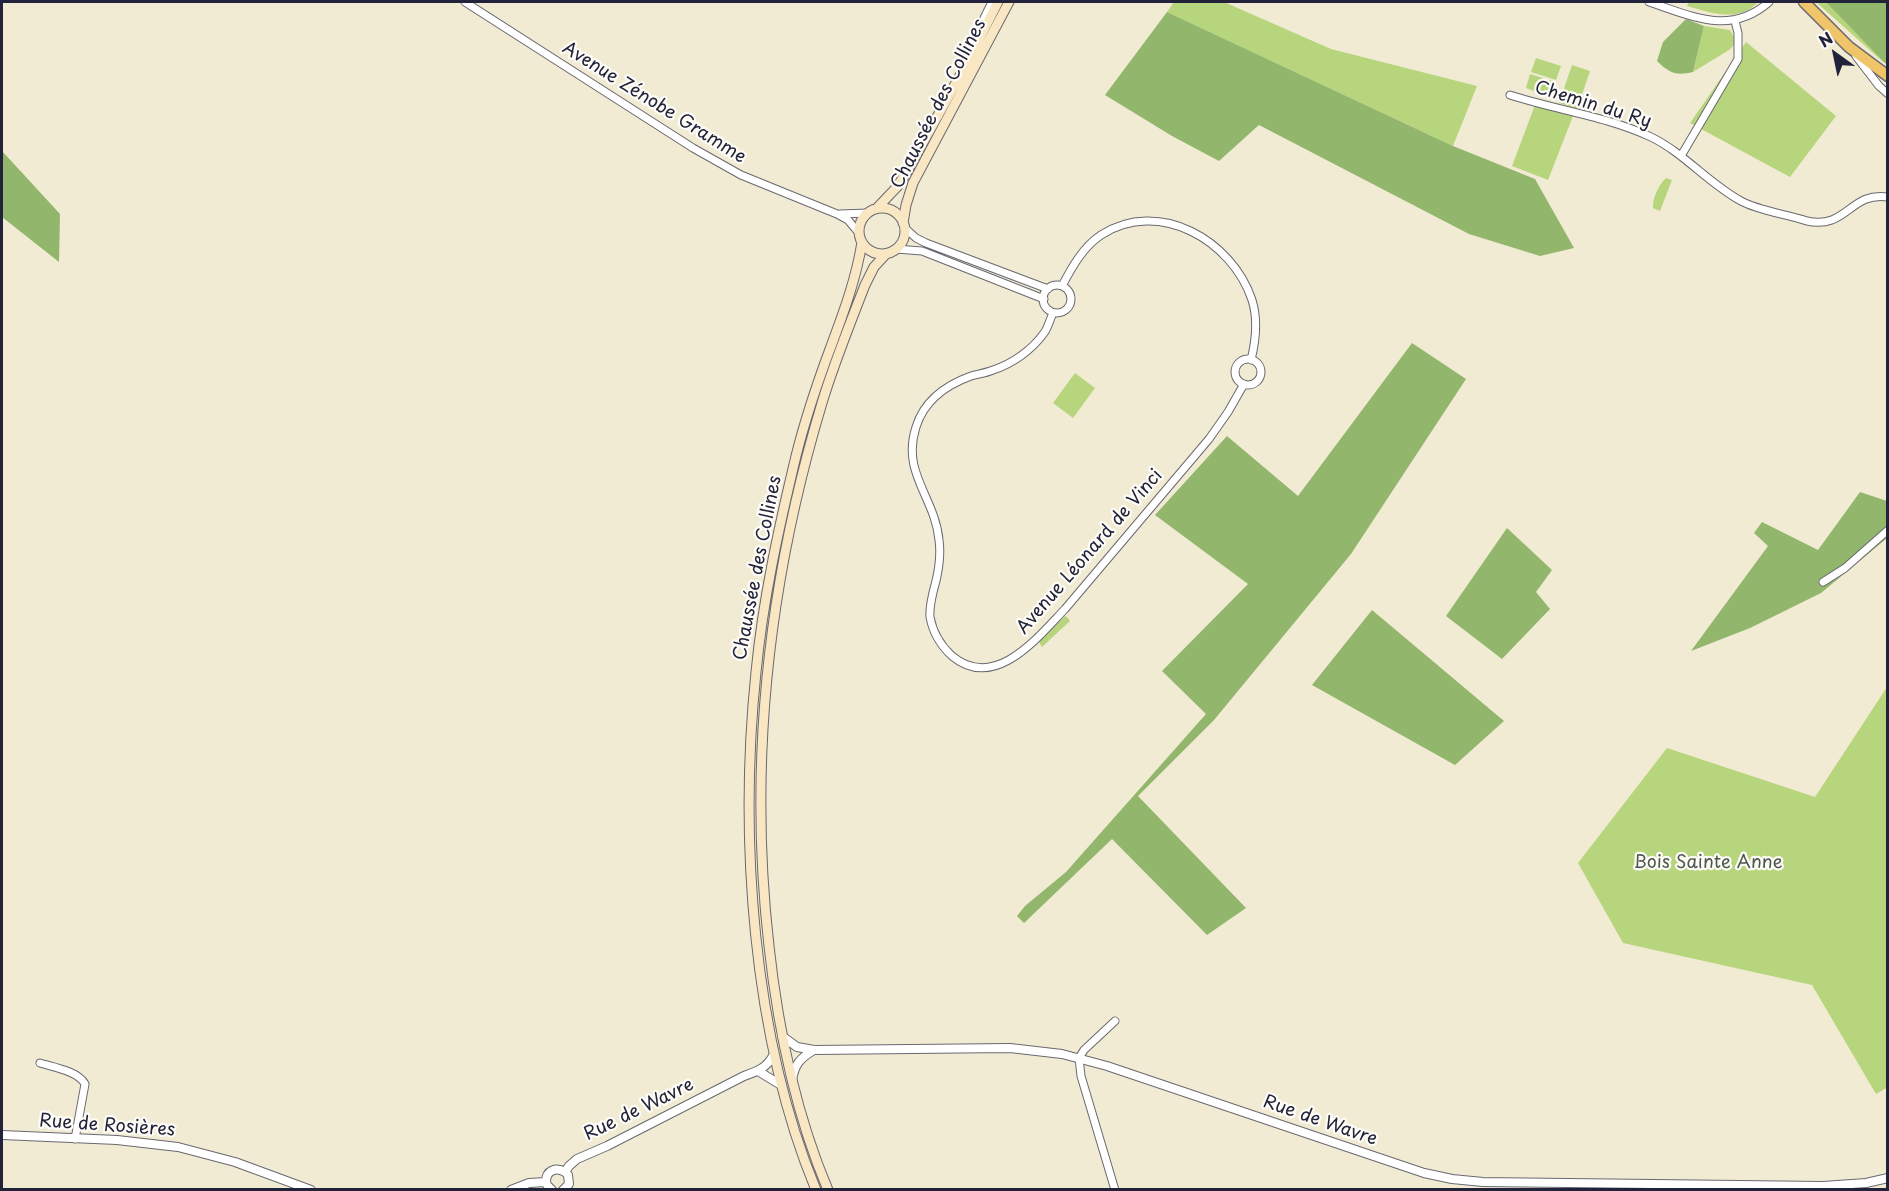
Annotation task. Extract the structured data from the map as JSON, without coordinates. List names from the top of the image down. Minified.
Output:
{"streets":{"main road":["Chaussée des Collines"],"street":["Avenue Zénobe Gramme","Chemin du Ry","Avenue Léonard de Vinci","Rue de Wavre","Rue de Rosières"]},"crossings":[["Avenue Zénobe Gramme","Chaussée des Collines"],["Chaussée des Collines","Rue de Wavre"]],"parks":["Bois Sainte Anne"],"north":"top left"}
